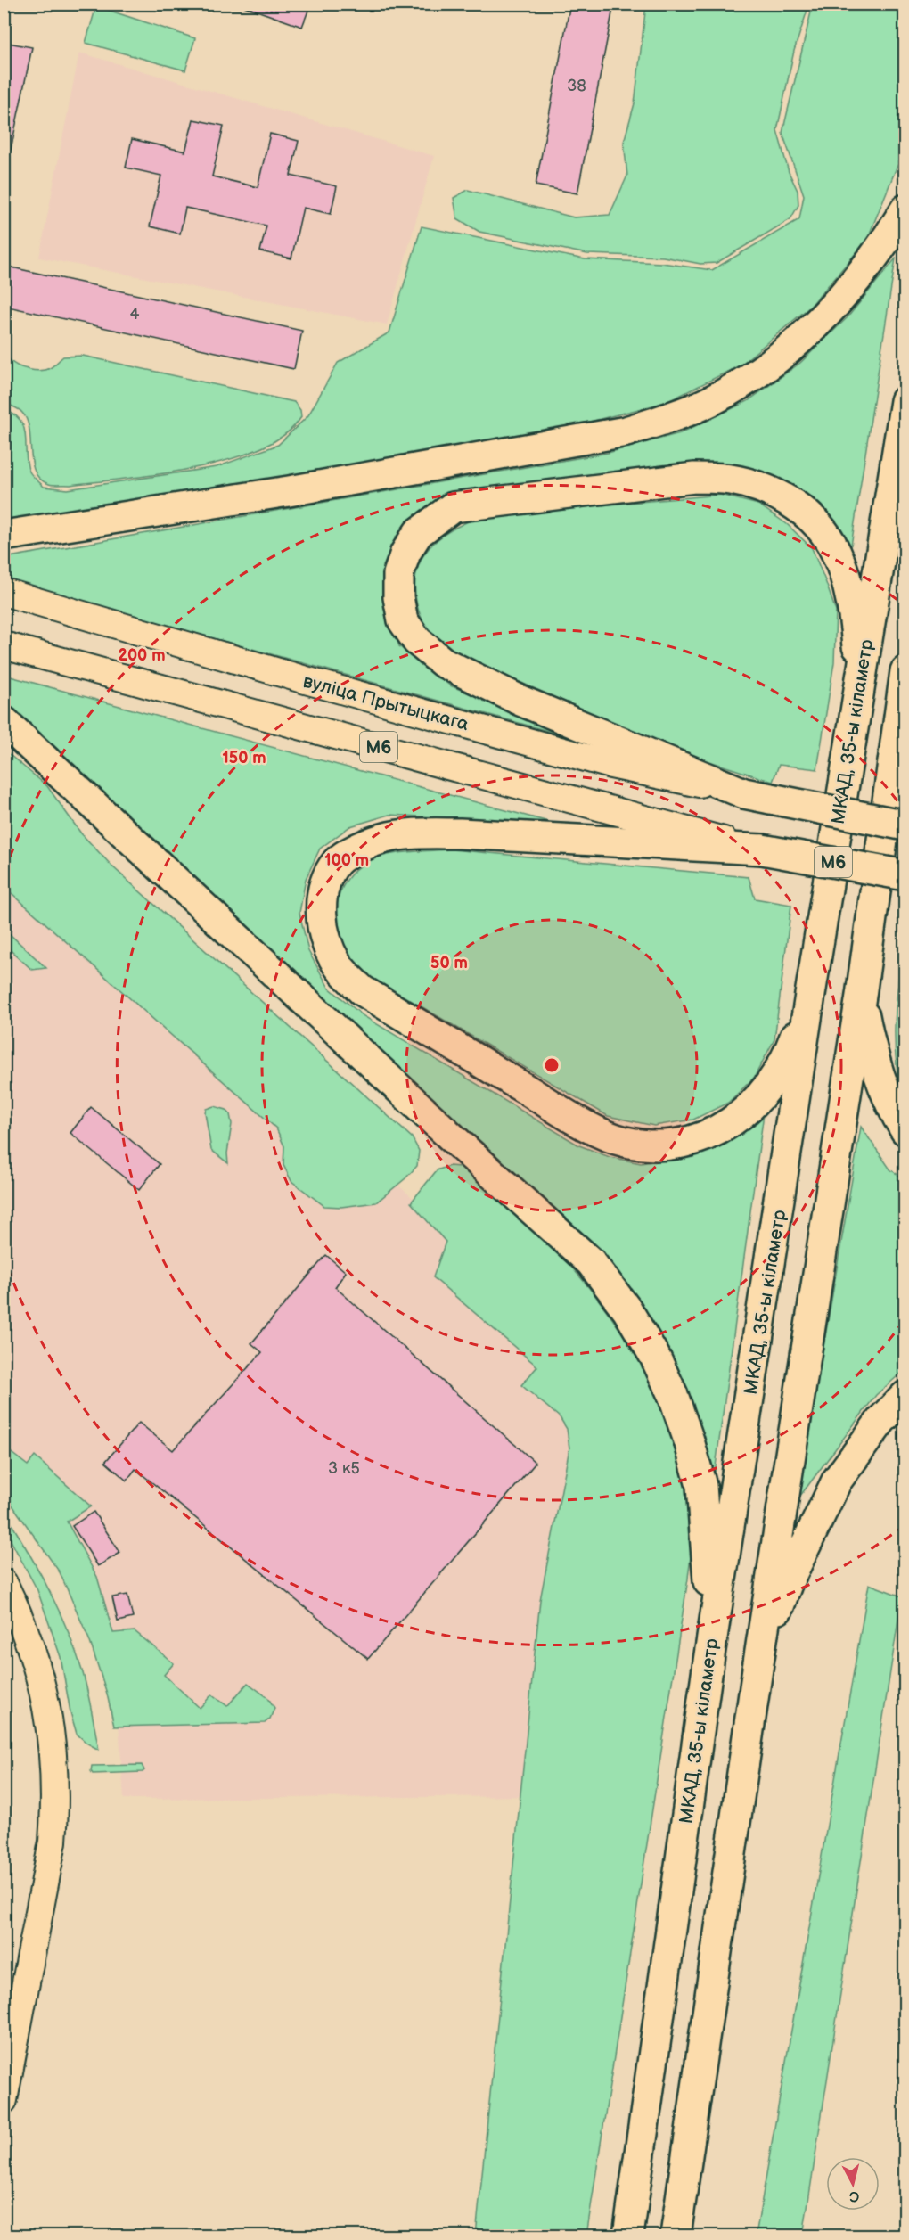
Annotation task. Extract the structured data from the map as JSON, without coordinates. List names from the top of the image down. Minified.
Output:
{"streets":{"highway":["МКАД, 35-ы кіламетр","М6"],"main road":["вуліца Прытыцкага"]},"crossings":[["вуліца Прытыцкага","М6"]],"house_numbers":["38","4","3 к5"],"north":"bottom","rings":["200 m","150 m","100 m","50 m"]}
